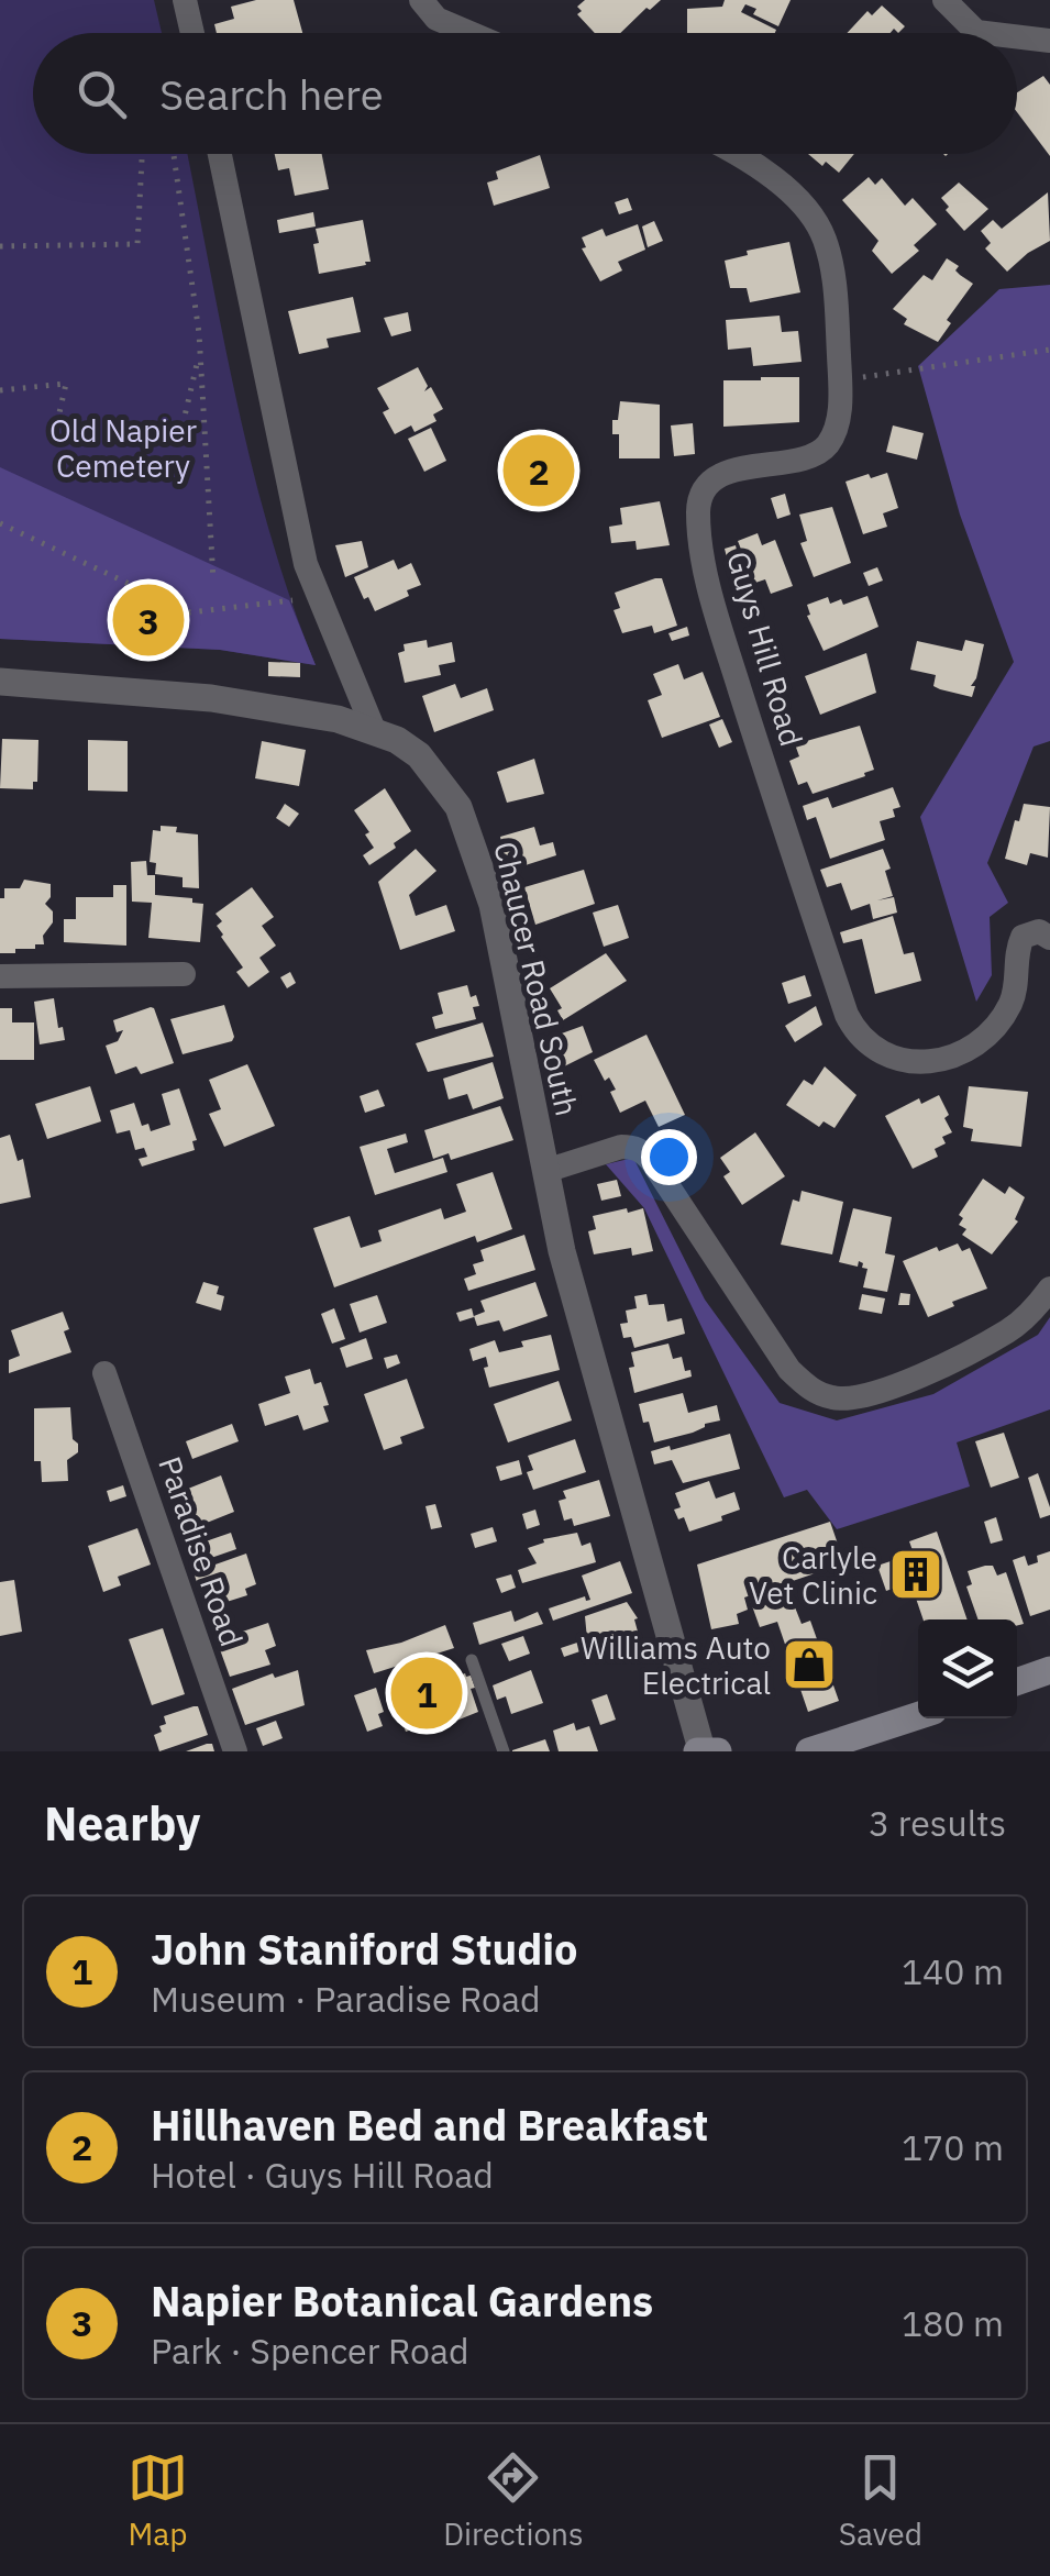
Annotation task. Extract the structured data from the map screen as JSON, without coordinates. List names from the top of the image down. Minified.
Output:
{"streets":{"street":["Guys Hill Road","Chaucer Road South","Paradise Road"]},"parks":["Old Napier Cemetery"],"places":{"building":["Carlyle Vet Clinic"],"shop":["Williams Auto Electrical"]},"page":{"search":"Search here","pins":["2","3","1"],"heading":["Nearby","3 results"],"list":[{"mark":"1","name":"John Staniford Studio","note":"Museum · Paradise Road","value":"140 m"},{"mark":"2","name":"Hillhaven Bed and Breakfast","note":"Hotel · Guys Hill Road","value":"170 m"},{"mark":"3","name":"Napier Botanical Gardens","note":"Park · Spencer Road","value":"180 m"}],"nav":["Map","Directions","Saved"]}}
